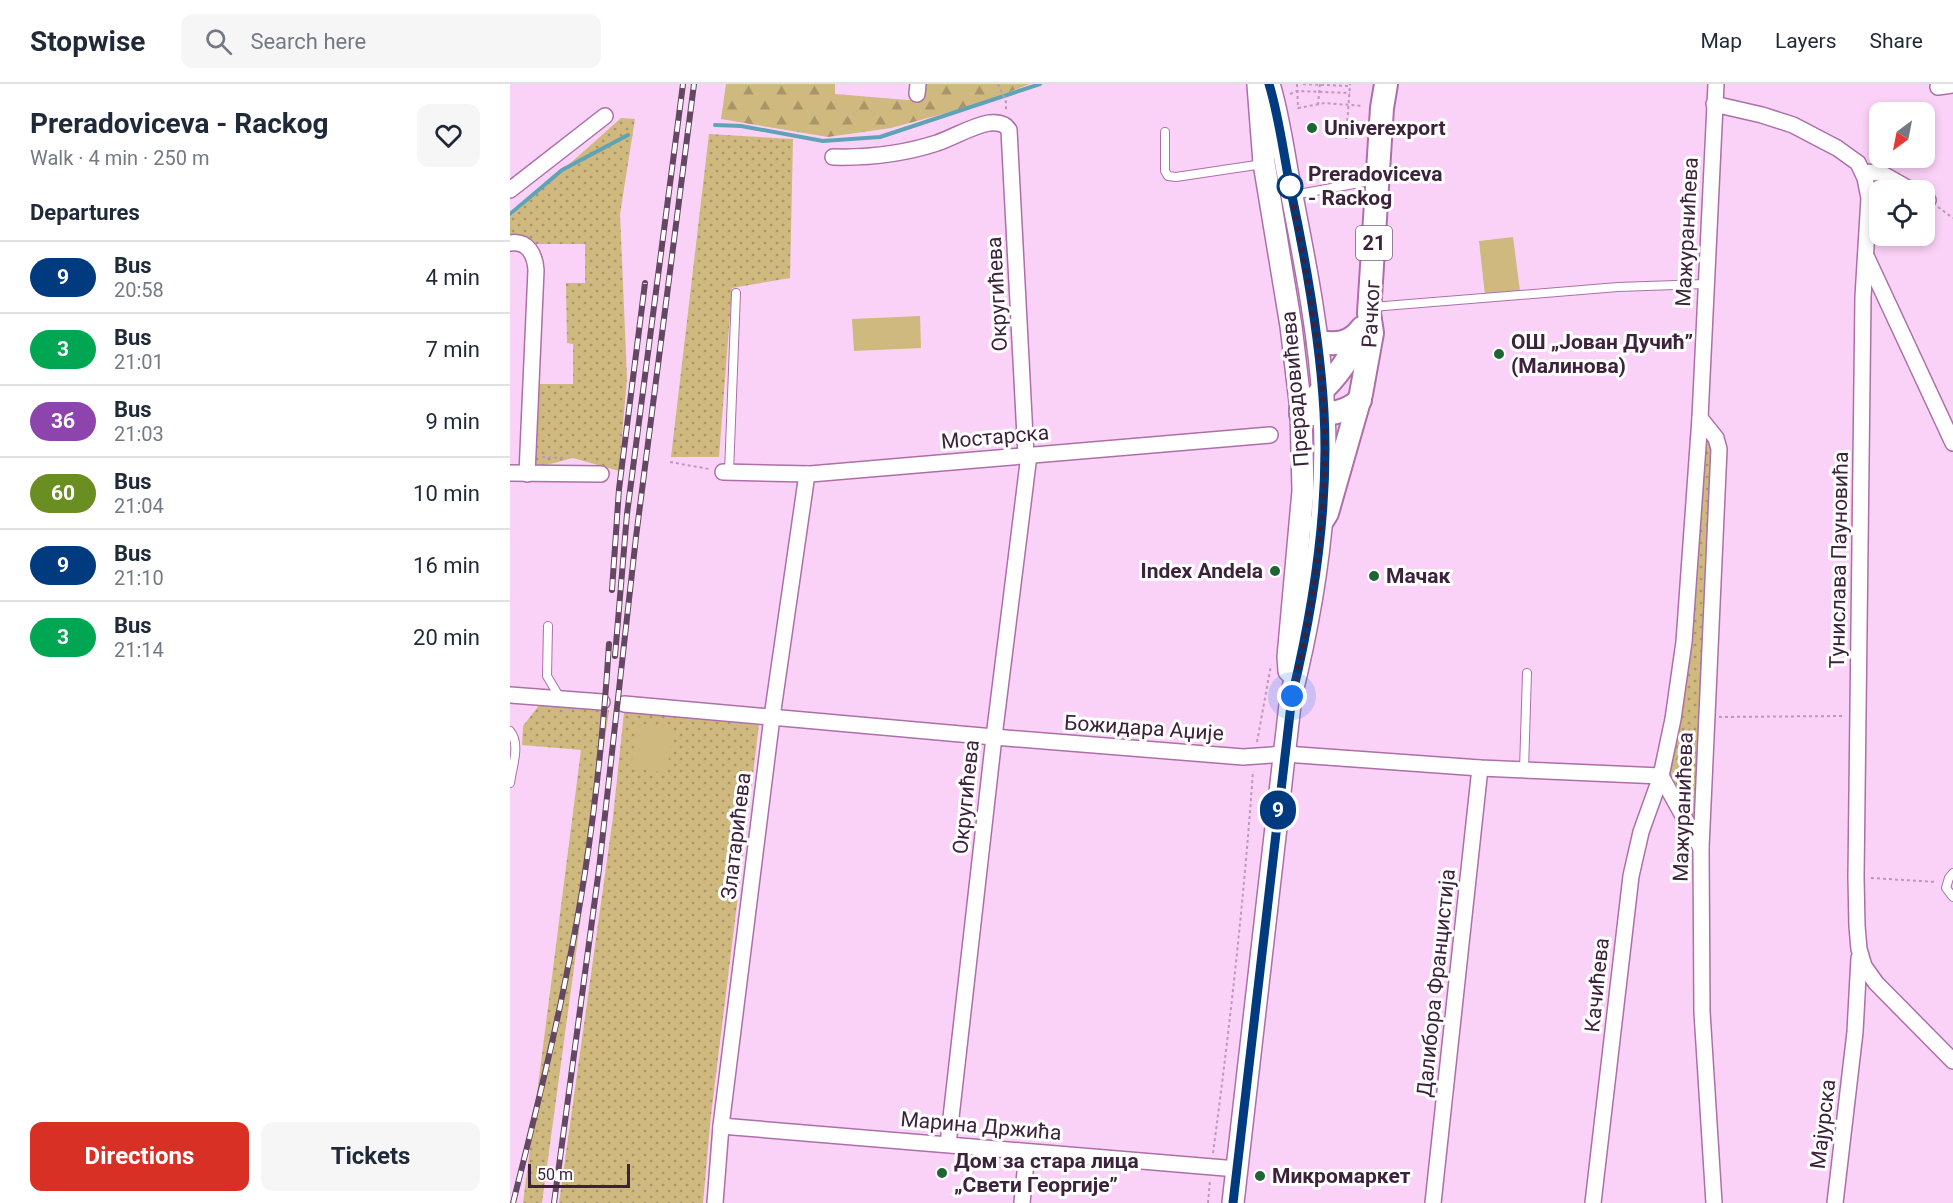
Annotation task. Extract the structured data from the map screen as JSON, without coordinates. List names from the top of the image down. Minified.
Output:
{"streets":{"main road":["21","Рачког","Прерадовићева"],"street":["Мажуранићева","Округићева","Мостарска","Тунислава Пауновића","Божидара Аџије","Златарићева","Далибора Францистија","Качићева","Мајурска","Марина Држића"]},"crossings":[["Мажуранићева","Божидара Аџије"],["Мажуранићева","Качићева"],["21","Рачког"],["21","Прерадовићева"],["Округићева","Мостарска"],["Округићева","Божидара Аџије"],["Округићева","Марина Држића"],["Рачког","Прерадовићева"],["Прерадовићева","Божидара Аџије"],["Прерадовићева","Марина Држића"],["Мостарска","Златарићева"],["Тунислава Пауновића","Мајурска"],["Божидара Аџије","Златарићева"],["Божидара Аџије","Далибора Францистија"],["Божидара Аџије","Качићева"],["Златарићева","Марина Држића"]],"places":["Univerexport","Preradoviceva - Rackog","ОШ „Јован Дучић” (Малинова)","Index Andela","Мачак","Дом за стара лица „Свети Георгије”","Микромаркет"],"lines":["bus line 9"],"scale_bar":"50 m","north":"bottom left","page":{"header":"Stopwise","search":"Search here","nav":["Map","Layers","Share"],"heading":[["Preradoviceva - Rackog","Walk · 4 min · 250 m"],"Departures"],"on_map":"9","list":[{"mark":"9","name":"Bus","note":"20:58","value":"4 min"},{"mark":"3","name":"Bus","note":"21:01","value":"7 min"},{"mark":"3б","name":"Bus","note":"21:03","value":"9 min"},{"mark":"60","name":"Bus","note":"21:04","value":"10 min"},{"mark":"9","name":"Bus","note":"21:10","value":"16 min"},{"mark":"3","name":"Bus","note":"21:14","value":"20 min"}],"buttons":["Directions","Tickets"],"scale":"50 m"}}
